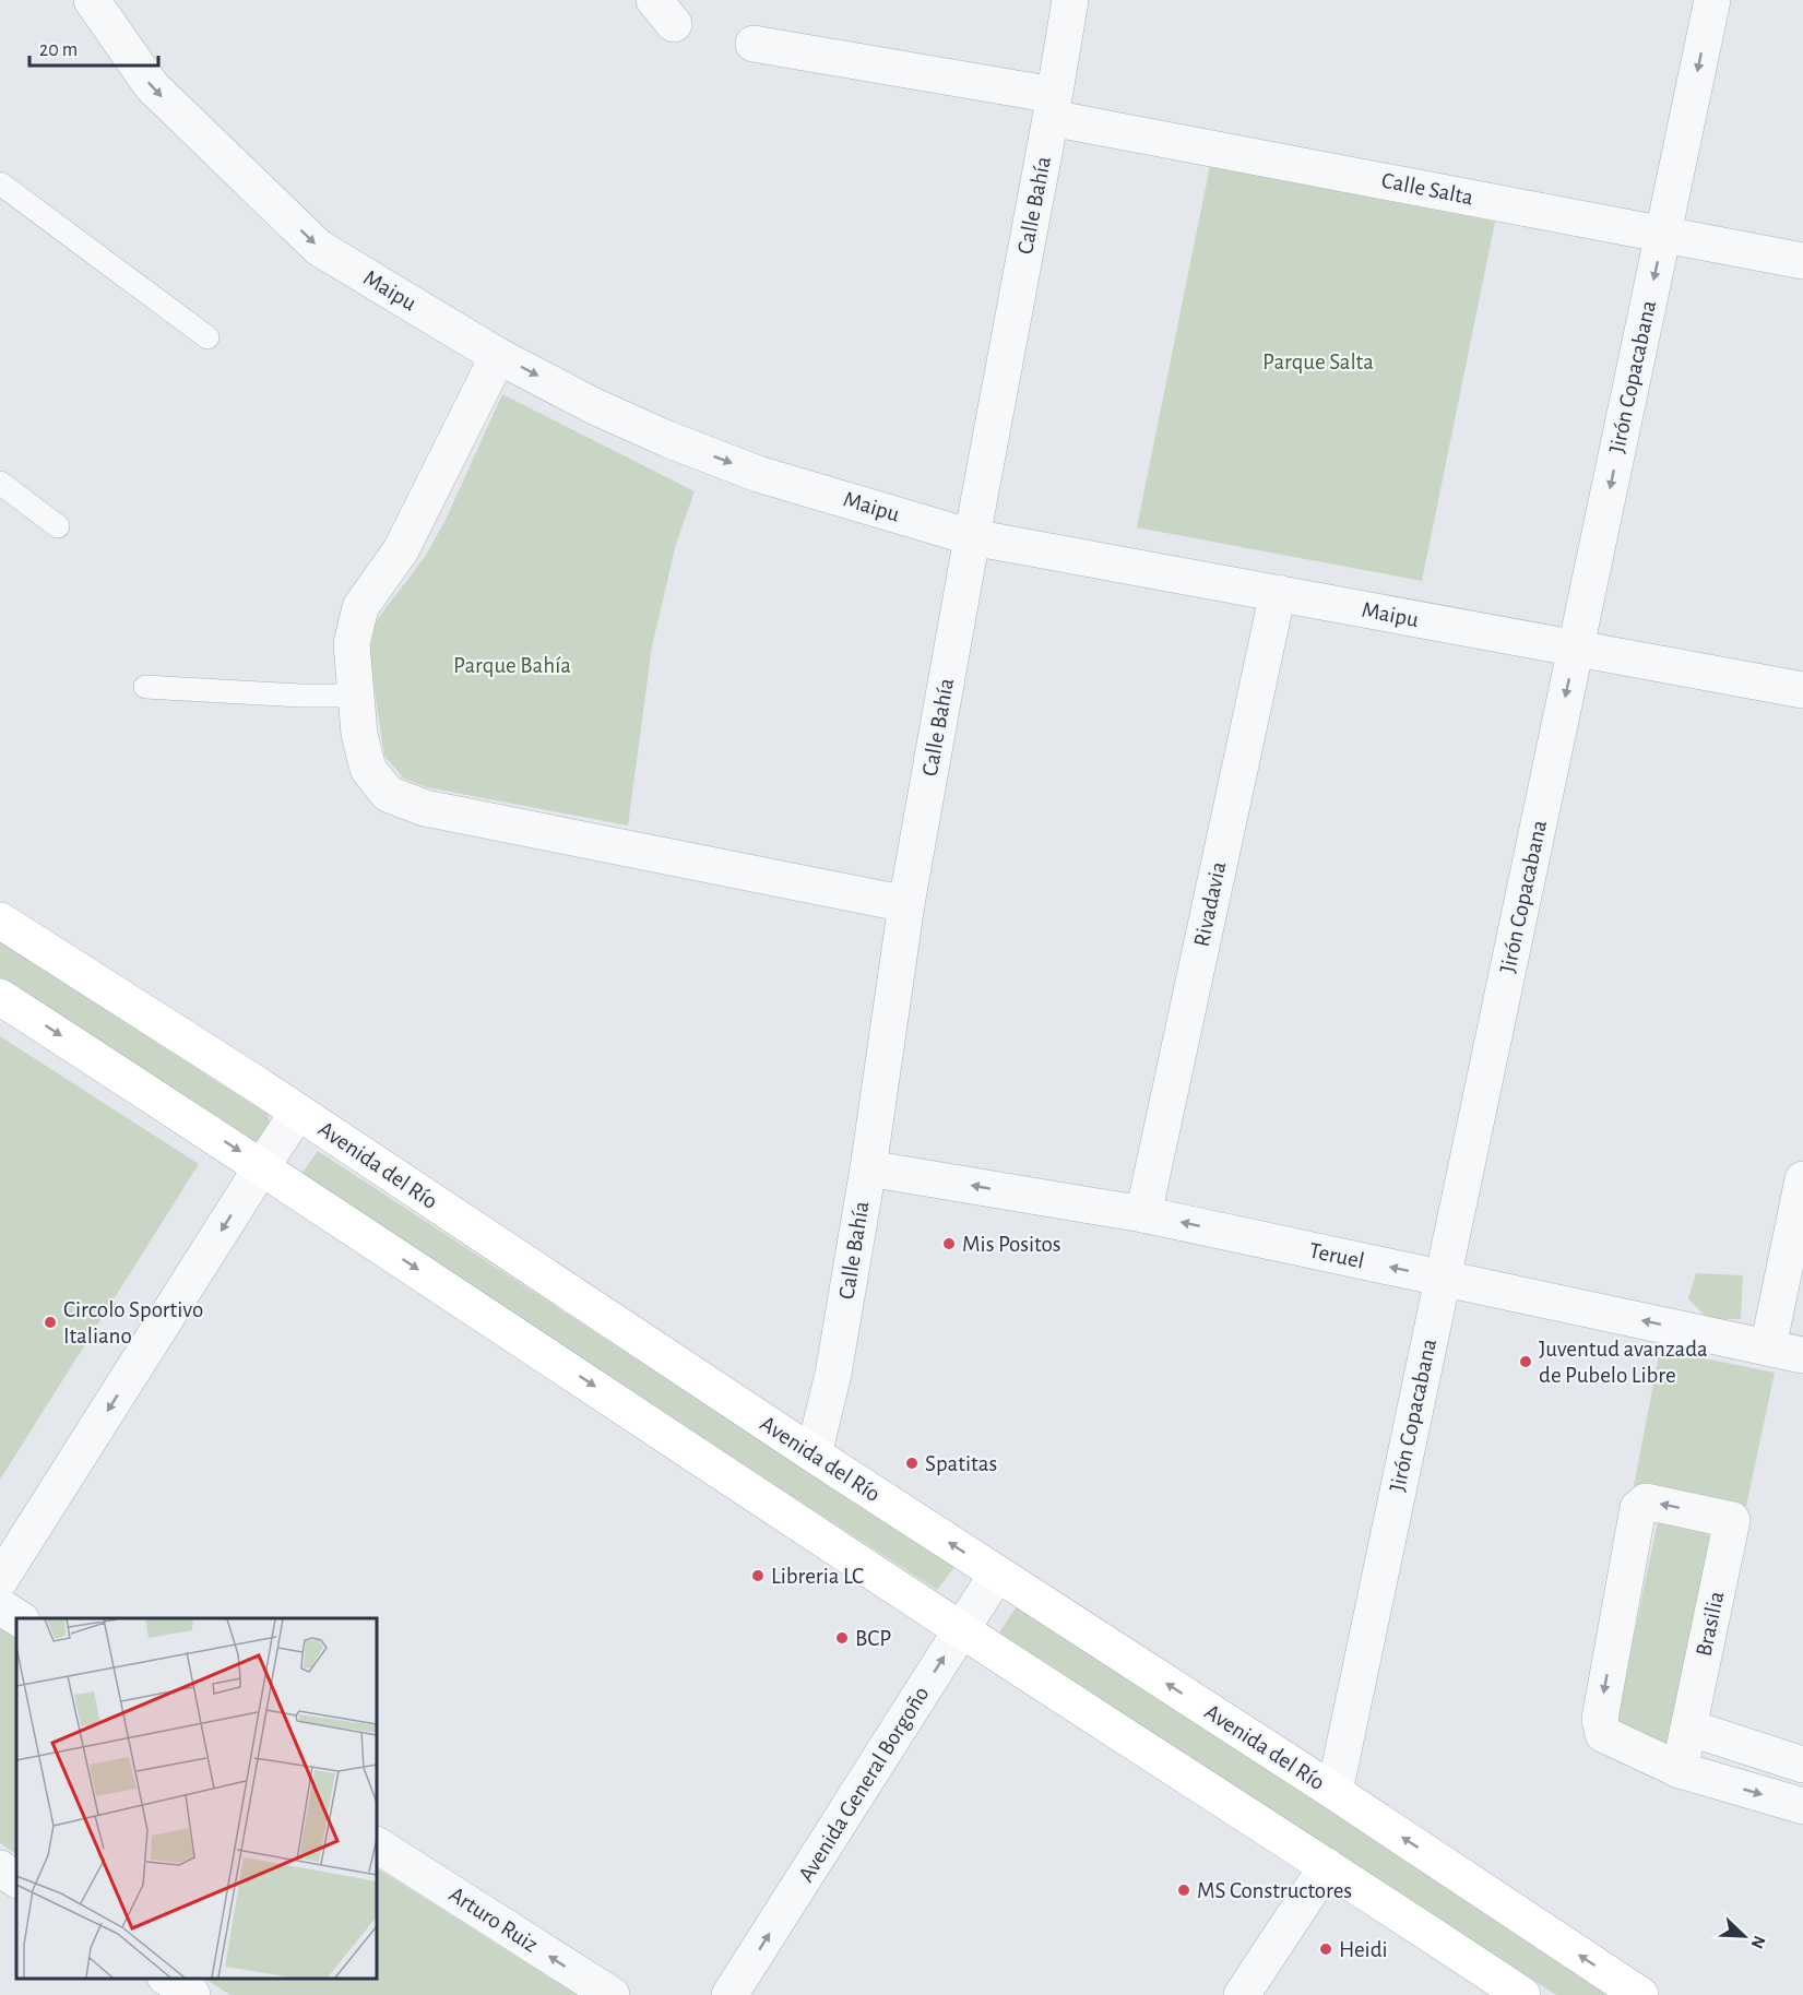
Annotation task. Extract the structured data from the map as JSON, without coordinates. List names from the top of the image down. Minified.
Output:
{"streets":{"main road":["Avenida del Río"],"street":["Calle Salta","Calle Bahía","Maipu","Jirón Copacabana","Rivadavia","Teruel","Brasilia","Avenida General Borgoño","Arturo Ruiz"]},"crossings":[["Calle Salta","Calle Bahía"],["Calle Salta","Jirón Copacabana"],["Calle Bahía","Maipu"],["Calle Bahía","Avenida del Río"],["Calle Bahía","Teruel"],["Maipu","Jirón Copacabana"],["Maipu","Rivadavia"],["Jirón Copacabana","Avenida del Río"],["Jirón Copacabana","Teruel"],["Rivadavia","Teruel"],["Avenida del Río","Avenida General Borgoño"]],"one_way":["Maipu","Jirón Copacabana","Teruel","Avenida General Borgoño","Arturo Ruiz"],"parks":["Parque Salta","Parque Bahía"],"places":["Mis Positos","Circolo Sportivo Italiano","Juventud avanzada de Pubelo Libre","Spatitas","Libreria LC","BCP","MS Constructores","Heidi"],"scale_bar":"20 m","north":"bottom right"}
